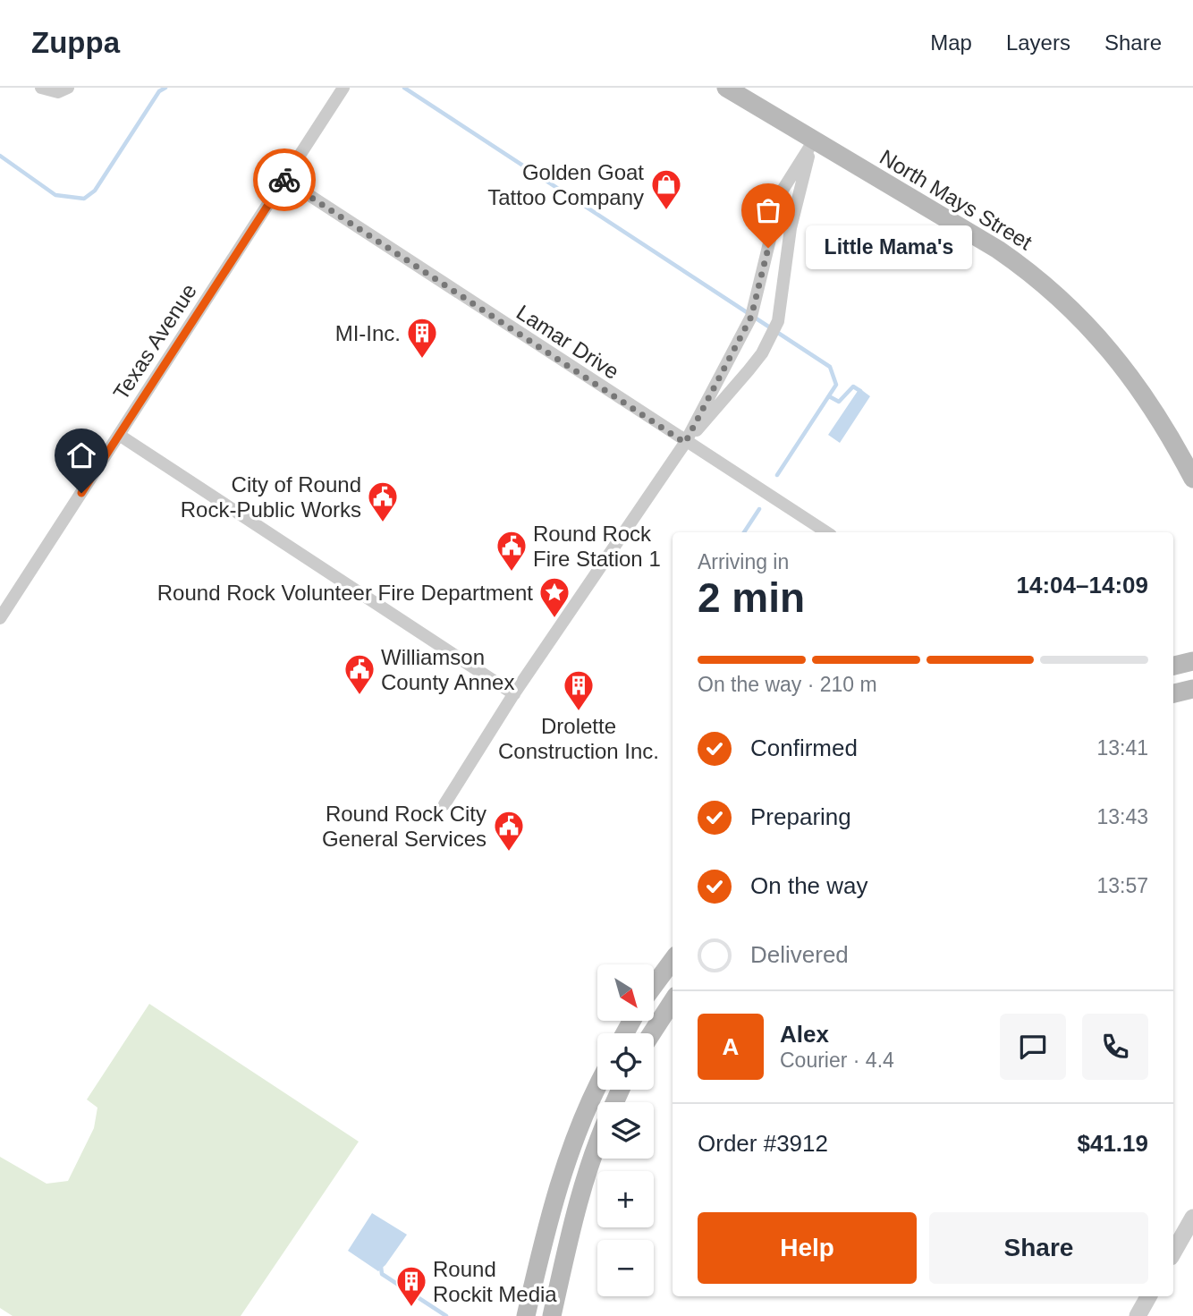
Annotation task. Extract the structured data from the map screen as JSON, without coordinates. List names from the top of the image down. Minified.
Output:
{"streets":{"main road":["North Mays Street"],"street":["Texas Avenue","Lamar Drive"]},"crossings":[["Texas Avenue","Lamar Drive"]],"places":{"shop":["Golden Goat Tattoo Company"],"other":["Little Mama's"],"building":["MI-Inc.","Drolette Construction Inc.","Round Rockit Media"],"public building":["City of Round Rock-Public Works","Round Rock Fire Station 1","Williamson County Annex","Round Rock City General Services"],"place":["Round Rock Volunteer Fire Department"]},"north":"bottom right","page":{"header":"Zuppa","nav":["Map","Layers","Share"],"bubble":"Little Mama's","heading":["2 min","Arriving in","14:04–14:09"],"panel":["Alex","Courier · 4.4","Order #3912","$41.19"],"bar":"On the way · 210 m","list":[["Confirmed","13:41"],["Preparing","13:43"],["On the way","13:57"],"Delivered"],"map_buttons":["+","−"],"round":"A","buttons":["Help","Share"]}}
